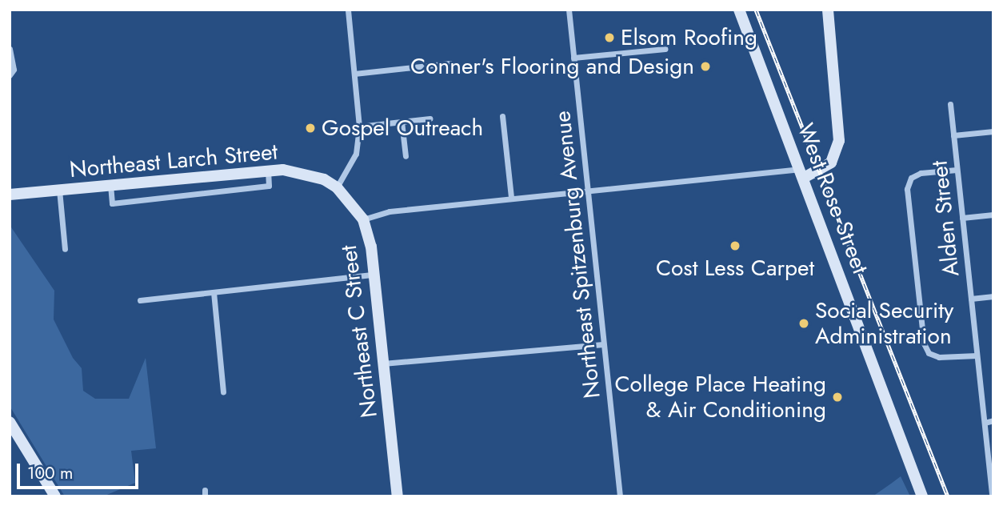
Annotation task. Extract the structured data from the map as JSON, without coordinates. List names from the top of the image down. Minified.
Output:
{"streets":{"main road":["Northeast Larch Street","West Rose Street","Northeast C Street"],"street":["Alden Street","Northeast Spitzenburg Avenue"]},"crossings":[["Northeast Larch Street","Northeast C Street"]],"places":["Elsom Roofing","Conner's Flooring and Design","Gospel Outreach","Cost Less Carpet","Social Security Administration","College Place Heating & Air Conditioning"],"scale_bar":"100 m"}
